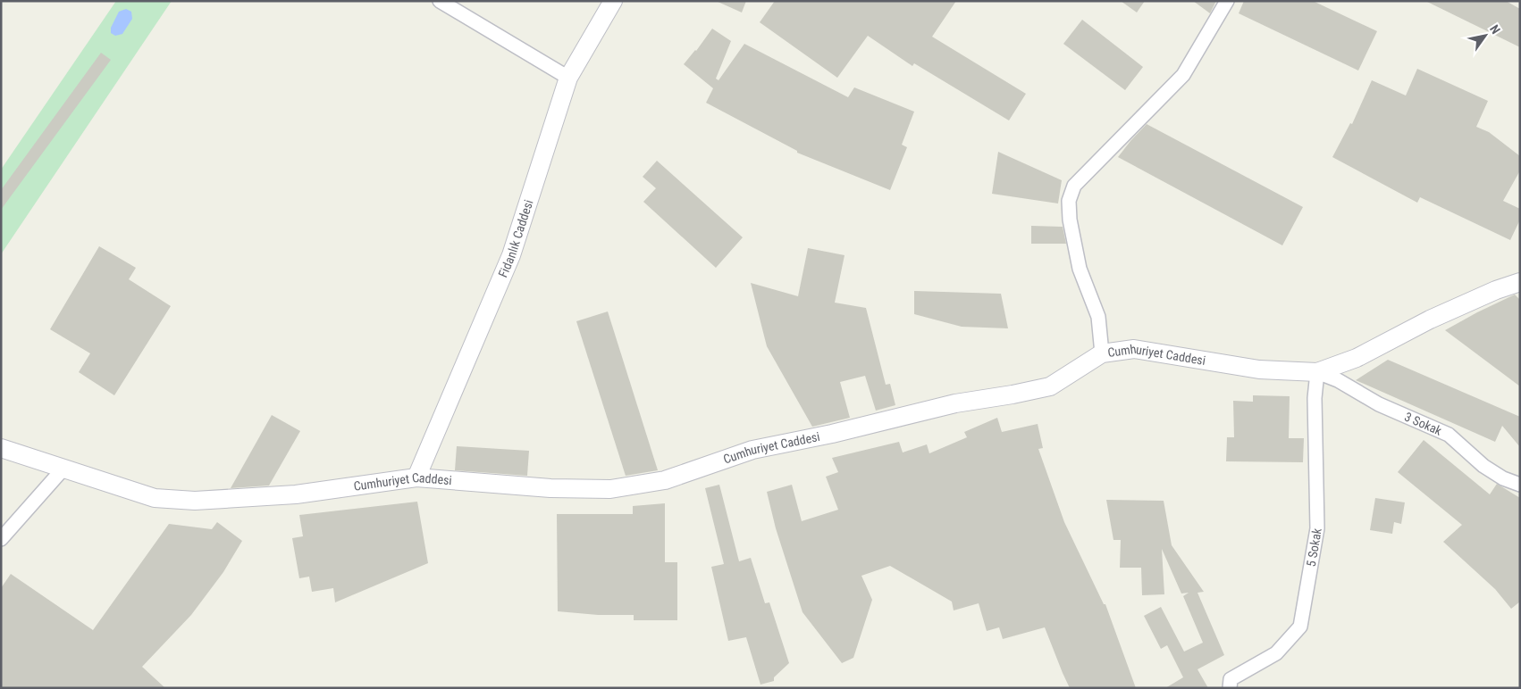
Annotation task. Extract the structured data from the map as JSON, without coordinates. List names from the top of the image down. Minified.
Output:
{"streets":{"street":["Fidanlık Caddesi","Cumhuriyet Caddesi","3 Sokak","5 Sokak"]},"crossings":[["Fidanlık Caddesi","Cumhuriyet Caddesi"],["Cumhuriyet Caddesi","3 Sokak"],["Cumhuriyet Caddesi","5 Sokak"],["3 Sokak","5 Sokak"]],"north":"top right"}
